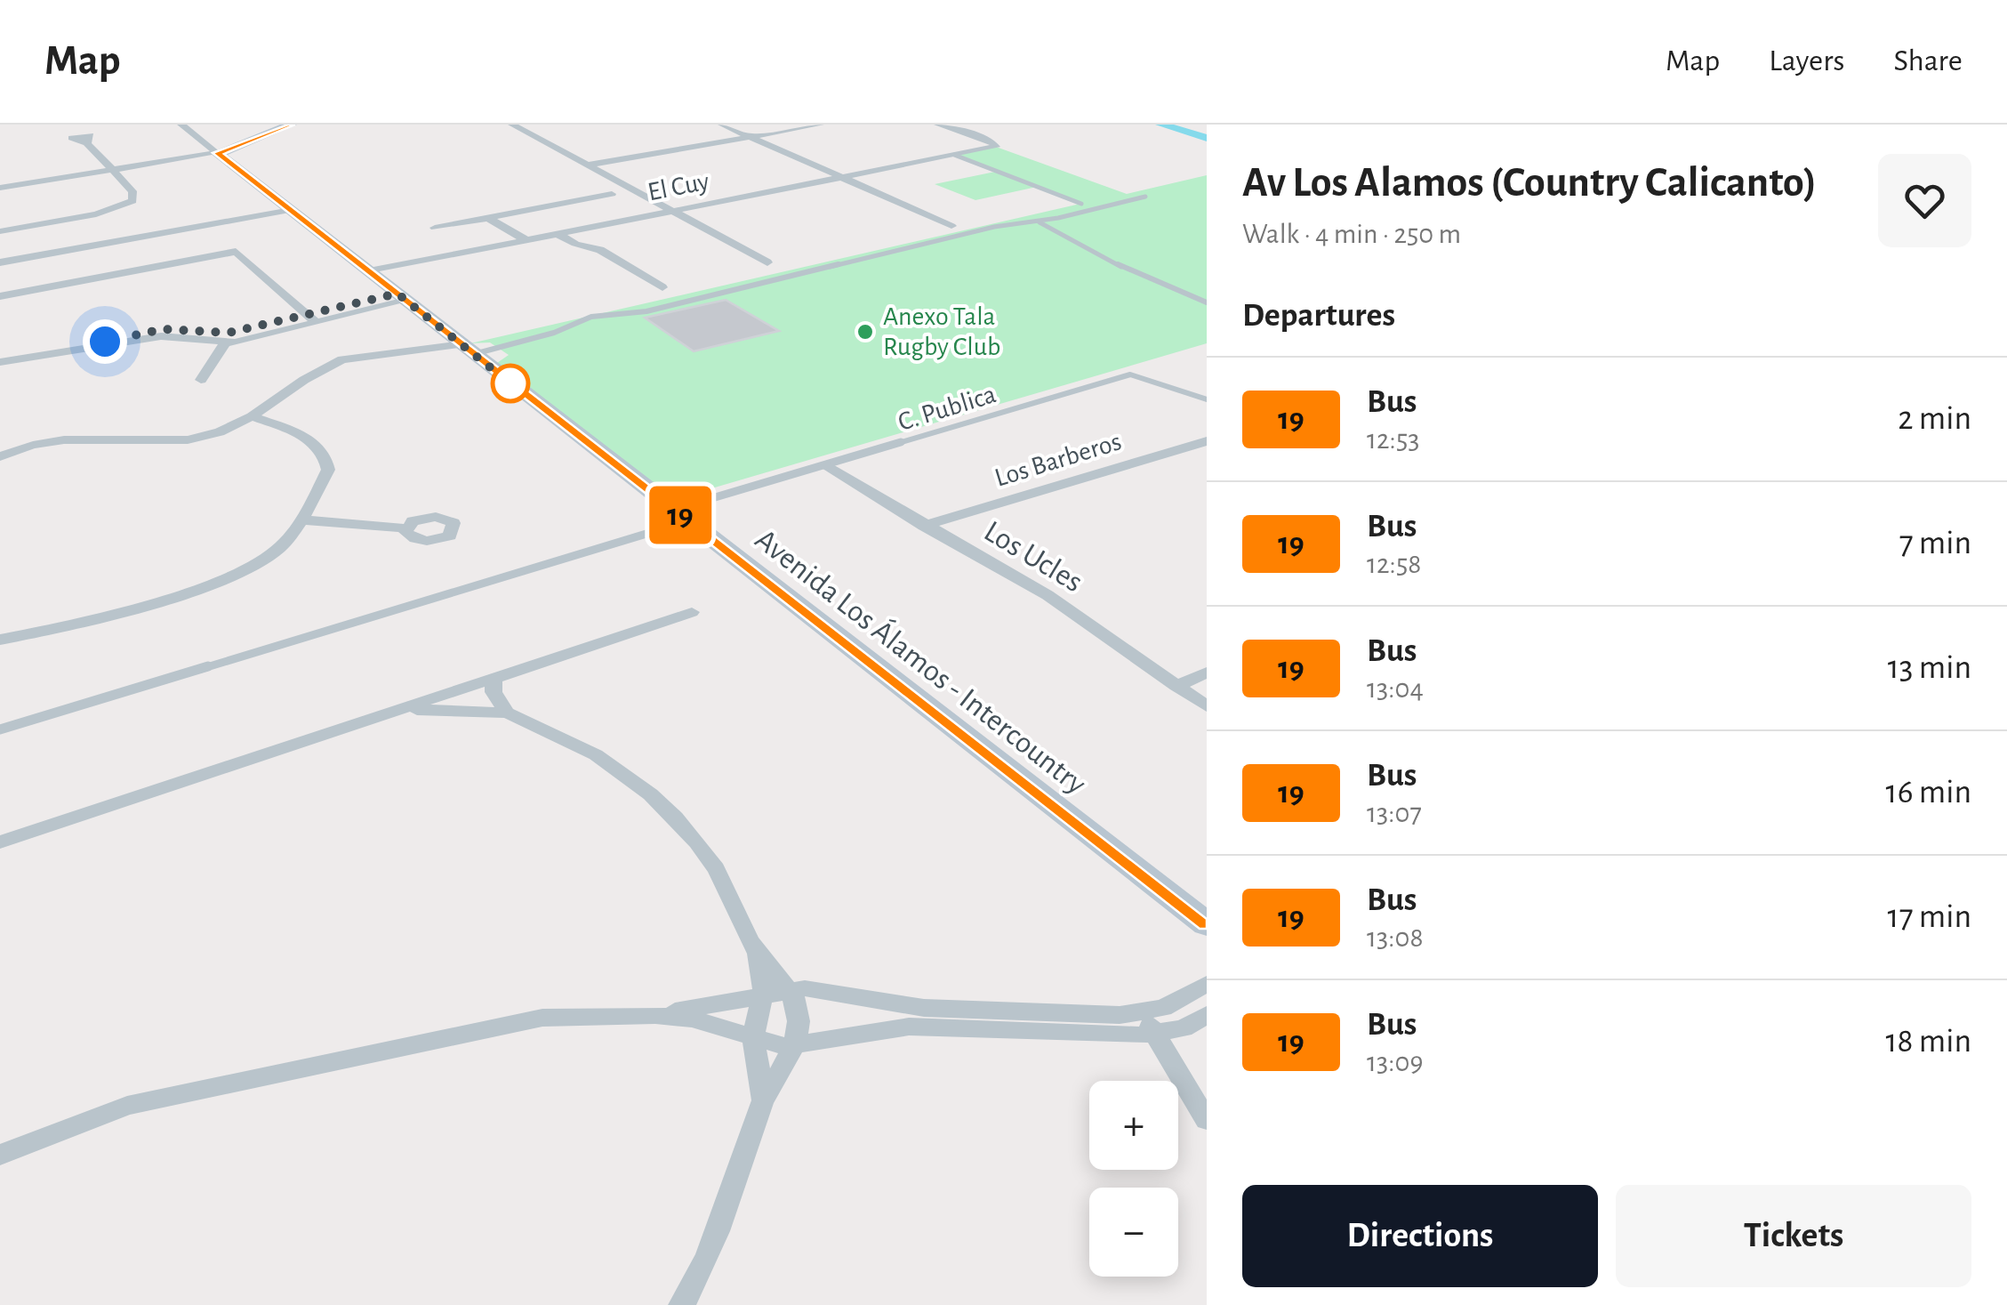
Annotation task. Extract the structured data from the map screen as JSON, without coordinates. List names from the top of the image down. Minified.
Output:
{"streets":{"main road":["Avenida Los Álamos - Intercountry"],"street":["El Cuy","Los Barberos","Los Ucles"],"lane":["C. Publica"]},"crossings":[["El Cuy","Avenida Los Álamos - Intercountry"],["C. Publica","Los Ucles"],["C. Publica","Avenida Los Álamos - Intercountry"],["Los Barberos","Los Ucles"]],"places":["Anexo Tala Rugby Club"],"lines":["bus line 19"],"page":{"header":"Map","nav":["Map","Layers","Share"],"on_map":"19","heading":[["Av Los Alamos (Country Calicanto)","Walk · 4 min · 250 m"],"Departures"],"list":[{"mark":"19","name":"Bus","note":"12:53","value":"2 min"},{"mark":"19","name":"Bus","note":"12:58","value":"7 min"},{"mark":"19","name":"Bus","note":"13:04","value":"13 min"},{"mark":"19","name":"Bus","note":"13:07","value":"16 min"},{"mark":"19","name":"Bus","note":"13:08","value":"17 min"},{"mark":"19","name":"Bus","note":"13:09","value":"18 min"}],"map_buttons":["+","−"],"buttons":["Directions","Tickets"]}}
